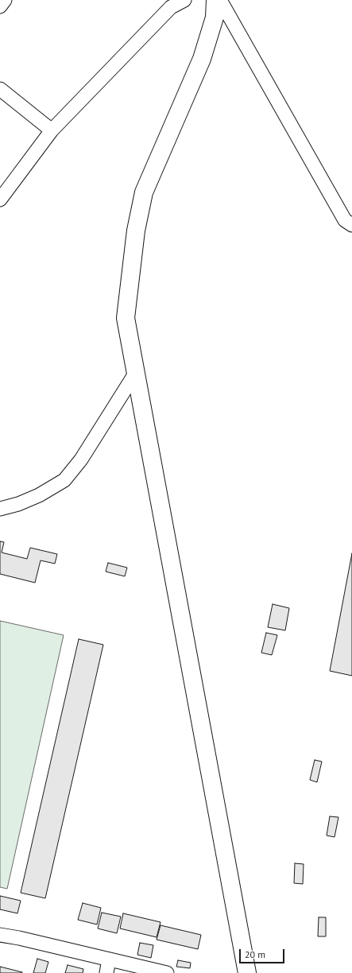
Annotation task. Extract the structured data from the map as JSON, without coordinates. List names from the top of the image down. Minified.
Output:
{"scale_bar":"20 m"}
